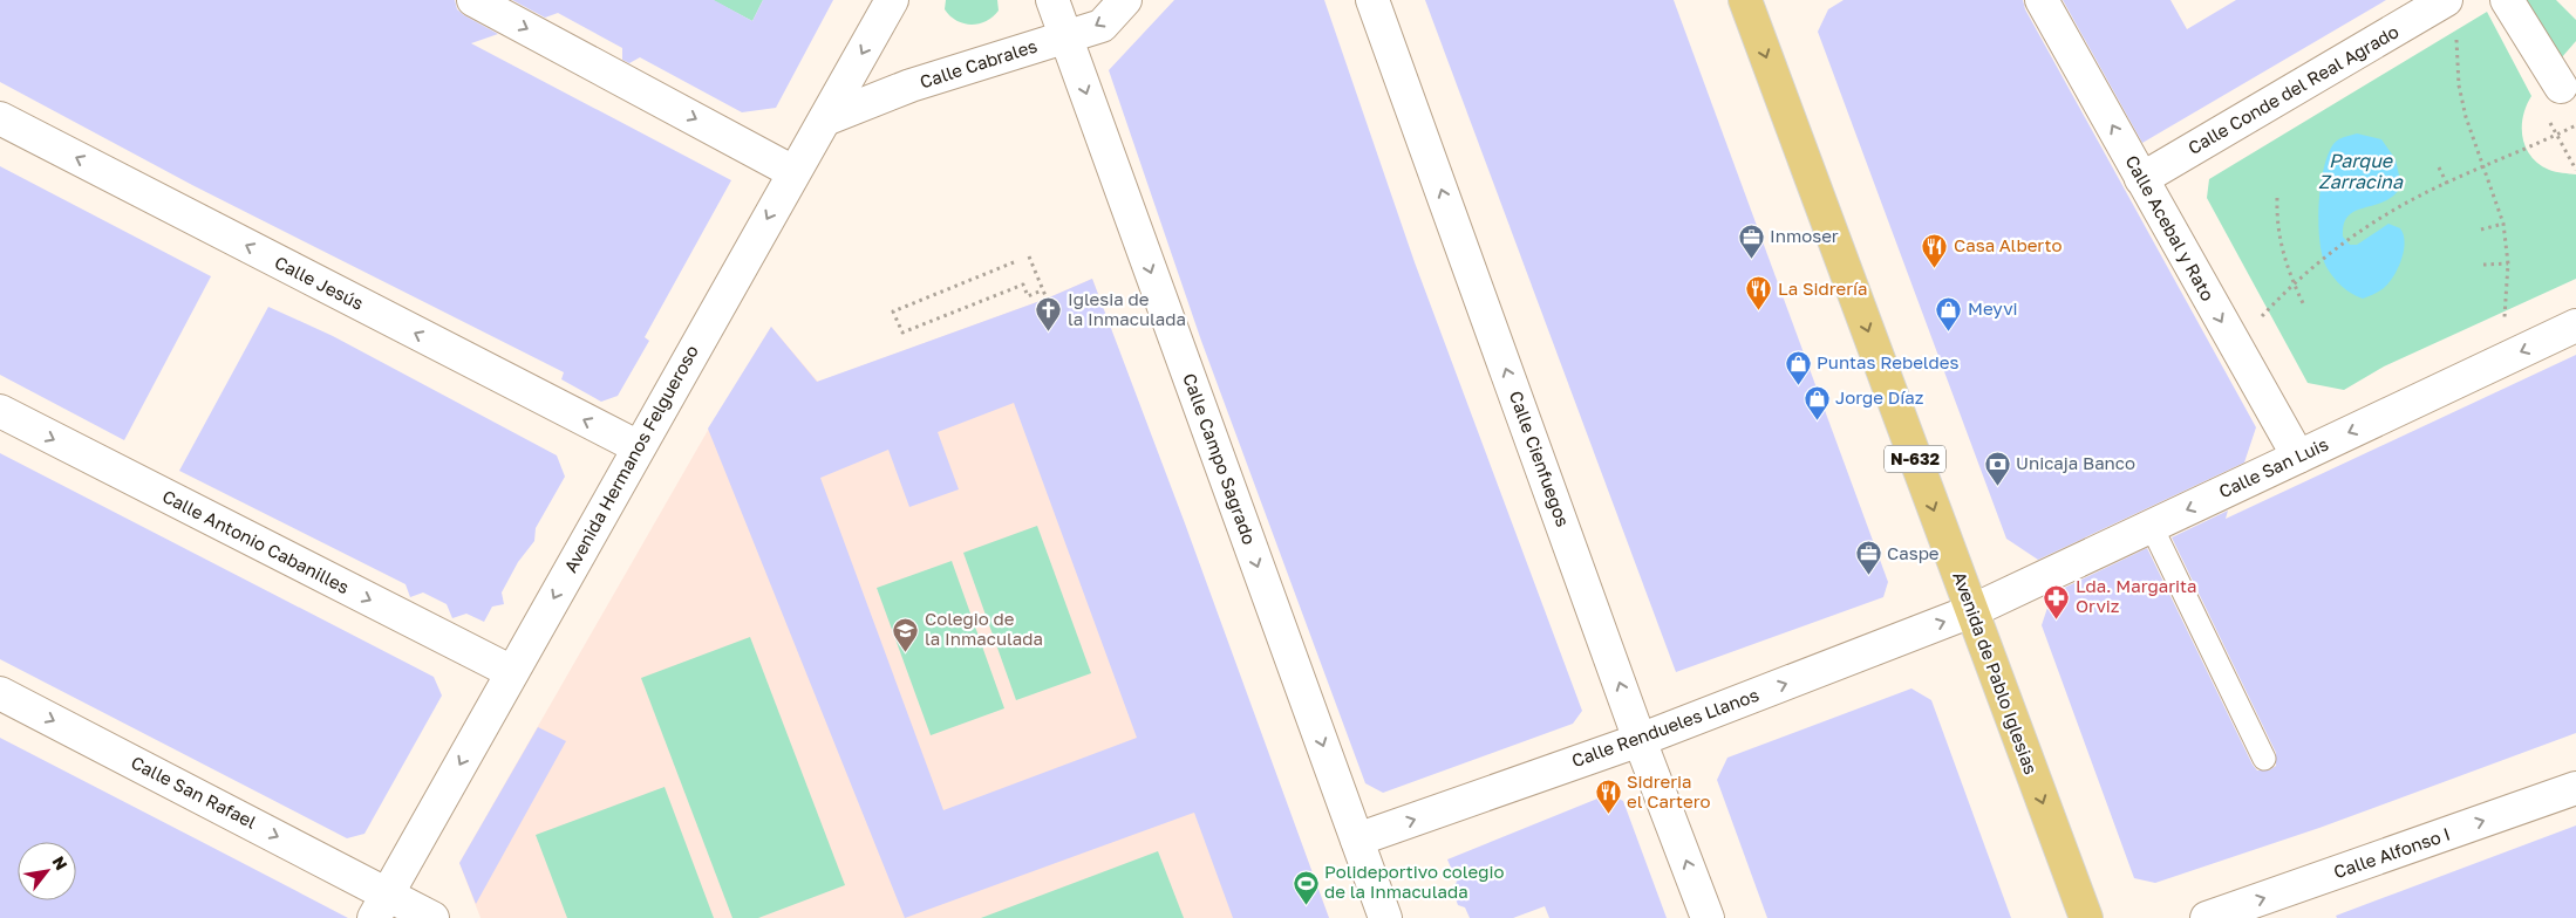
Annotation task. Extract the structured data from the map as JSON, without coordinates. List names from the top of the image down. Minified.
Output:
{"streets":{"main road":["N-632","Avenida de Pablo Iglesias"],"street":["Calle Cabrales","Calle Conde del Real Agrado","Calle Acebal y Rato","Calle Jesús","Avenida Hermanos Felgueroso","Calle Campo Sagrado","Calle Cienfuegos","Calle San Luis","Calle Antonio Cabanilles","Calle Rendueles Llanos","Calle San Rafael","Calle Alfonso I"]},"crossings":[["Calle Cabrales","Avenida Hermanos Felgueroso"],["Calle Cabrales","Calle Campo Sagrado"],["Calle Conde del Real Agrado","Calle Acebal y Rato"],["Calle Acebal y Rato","Calle San Luis"],["Calle Jesús","Avenida Hermanos Felgueroso"],["Avenida Hermanos Felgueroso","Calle Antonio Cabanilles"],["Avenida Hermanos Felgueroso","Calle San Rafael"],["Calle Campo Sagrado","Calle Rendueles Llanos"],["Calle Cienfuegos","Calle Rendueles Llanos"],["Calle San Luis","Avenida de Pablo Iglesias"],["Calle San Luis","Calle Rendueles Llanos"],["Avenida de Pablo Iglesias","Calle Rendueles Llanos"]],"one_way":["Calle Jesús","Avenida Hermanos Felgueroso","Calle Campo Sagrado","Calle Cienfuegos","Calle San Luis","Calle Antonio Cabanilles","Avenida de Pablo Iglesias","Calle Rendueles Llanos","Calle San Rafael","Calle Alfonso I"],"water":["Parque Zarracina"],"places":{"office":["Inmoser","Caspe"],"restaurant":["Casa Alberto","La Sidrería","Sidreria el Cartero"],"shop":["Meyvi","Puntas Rebeldes","Jorge Díaz"],"church":["Iglesia de la Inmaculada"],"bank":["Unicaja Banco"],"pharmacy":["Lda. Margarita Orviz"],"school or university":["Colegio de la Inmaculada"],"sports":["Polideportivo colegio de la Inmaculada"]},"north":"top right"}
